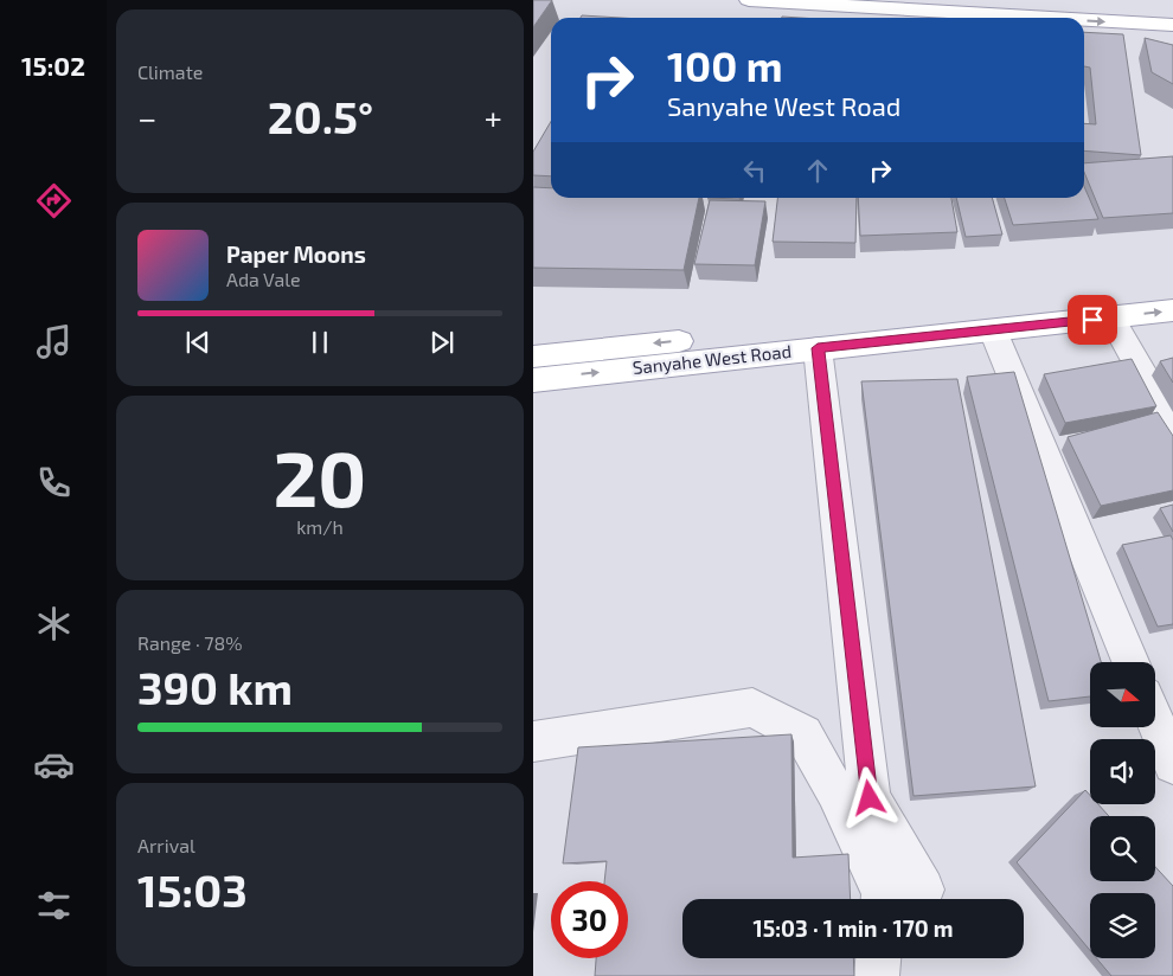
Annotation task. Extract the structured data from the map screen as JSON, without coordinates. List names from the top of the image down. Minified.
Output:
{"streets":{"main road":["Sanyahe West Road"]},"north":"right","page":{"tabs":"15:02","tile":["Climate",["20","km/h"],["Range · 78%","390 km"],["Arrival","15:03"]],"turn":["100 m","Sanyahe West Road"],"heat":["−","20.5°","+"],"song":["Paper Moons","Ada Vale"],"limit":"30","trip":"15:03 · 1 min · 170 m"}}
